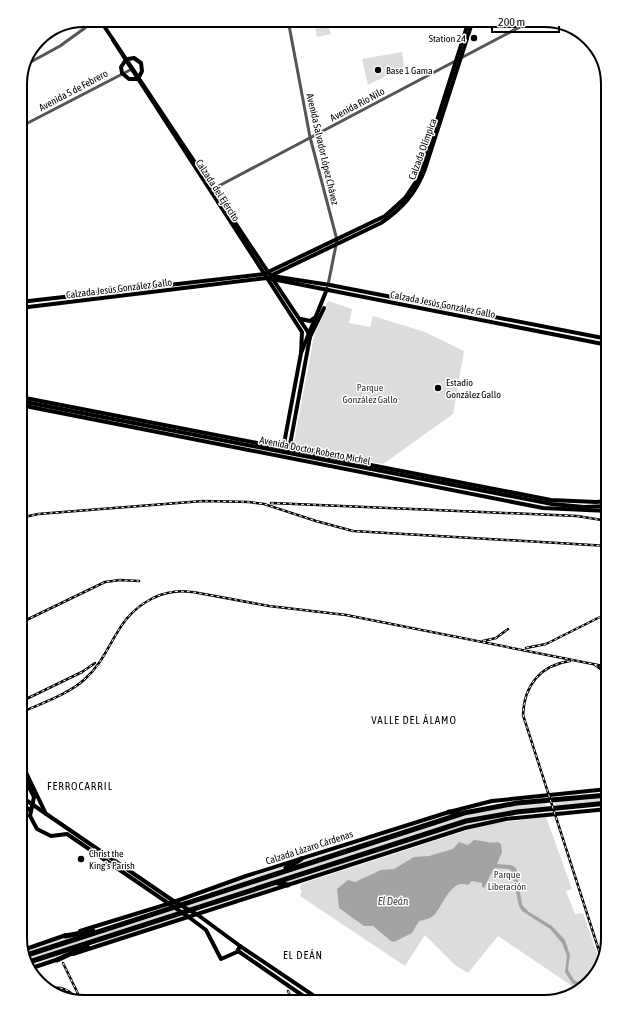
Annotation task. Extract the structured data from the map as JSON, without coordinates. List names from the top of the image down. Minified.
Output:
{"streets":{"highway":["Calzada Lázaro Cárdenas"],"main road":["Avenida Salvador López Chávez","Calzada Olímpica","Calzada del Ejército","Calzada Jesús González Gallo","Avenida Doctor Roberto Michel"],"street":["Avenida 5 de Febrero","Avenida Río Nilo"]},"crossings":[["Avenida 5 de Febrero","Calzada del Ejército"],["Avenida Río Nilo","Avenida Salvador López Chávez"],["Avenida Río Nilo","Calzada Olímpica"],["Avenida Río Nilo","Calzada del Ejército"],["Avenida Salvador López Chávez","Calzada Olímpica"],["Avenida Salvador López Chávez","Calzada del Ejército"],["Avenida Salvador López Chávez","Calzada Jesús González Gallo"],["Avenida Salvador López Chávez","Avenida Doctor Roberto Michel"],["Calzada Olímpica","Calzada del Ejército"],["Calzada Olímpica","Calzada Jesús González Gallo"],["Calzada del Ejército","Calzada Jesús González Gallo"]],"districts":["VALLE DEL ÁLAMO","FERROCARRIL","EL DEÁN"],"water":["El Deán"],"parks":["Parque González Gallo","Parque Liberación"],"places":["Station 24","Base 1 Gama","Estadio González Gallo","Christ the King's Parish"],"scale_bar":"200 m"}
